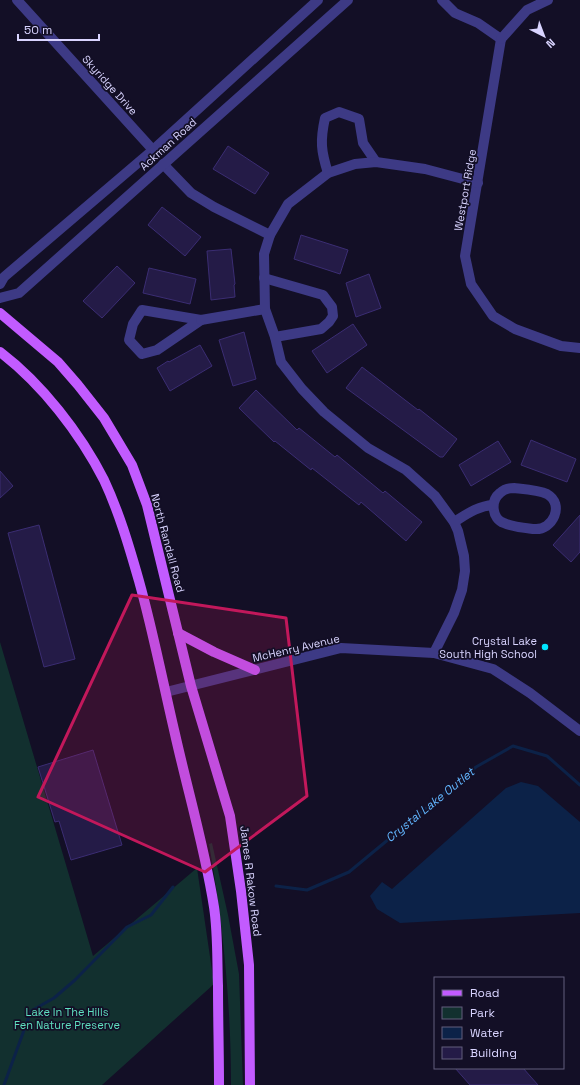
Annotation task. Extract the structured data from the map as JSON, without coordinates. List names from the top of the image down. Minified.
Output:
{"streets":{"main road":["North Randall Road","James R Rakow Road"],"street":["Skyridge Drive","Ackman Road","Westport Ridge","McHenry Avenue"]},"crossings":[["Skyridge Drive","Ackman Road"],["North Randall Road","McHenry Avenue"],["North Randall Road","James R Rakow Road"],["McHenry Avenue","James R Rakow Road"]],"water":["Crystal Lake Outlet"],"parks":["Lake In The Hills Fen Nature Preserve"],"places":["Crystal Lake South High School"],"legend":["Road","Park","Water","Building"],"scale_bar":"50 m","north":"bottom right"}
